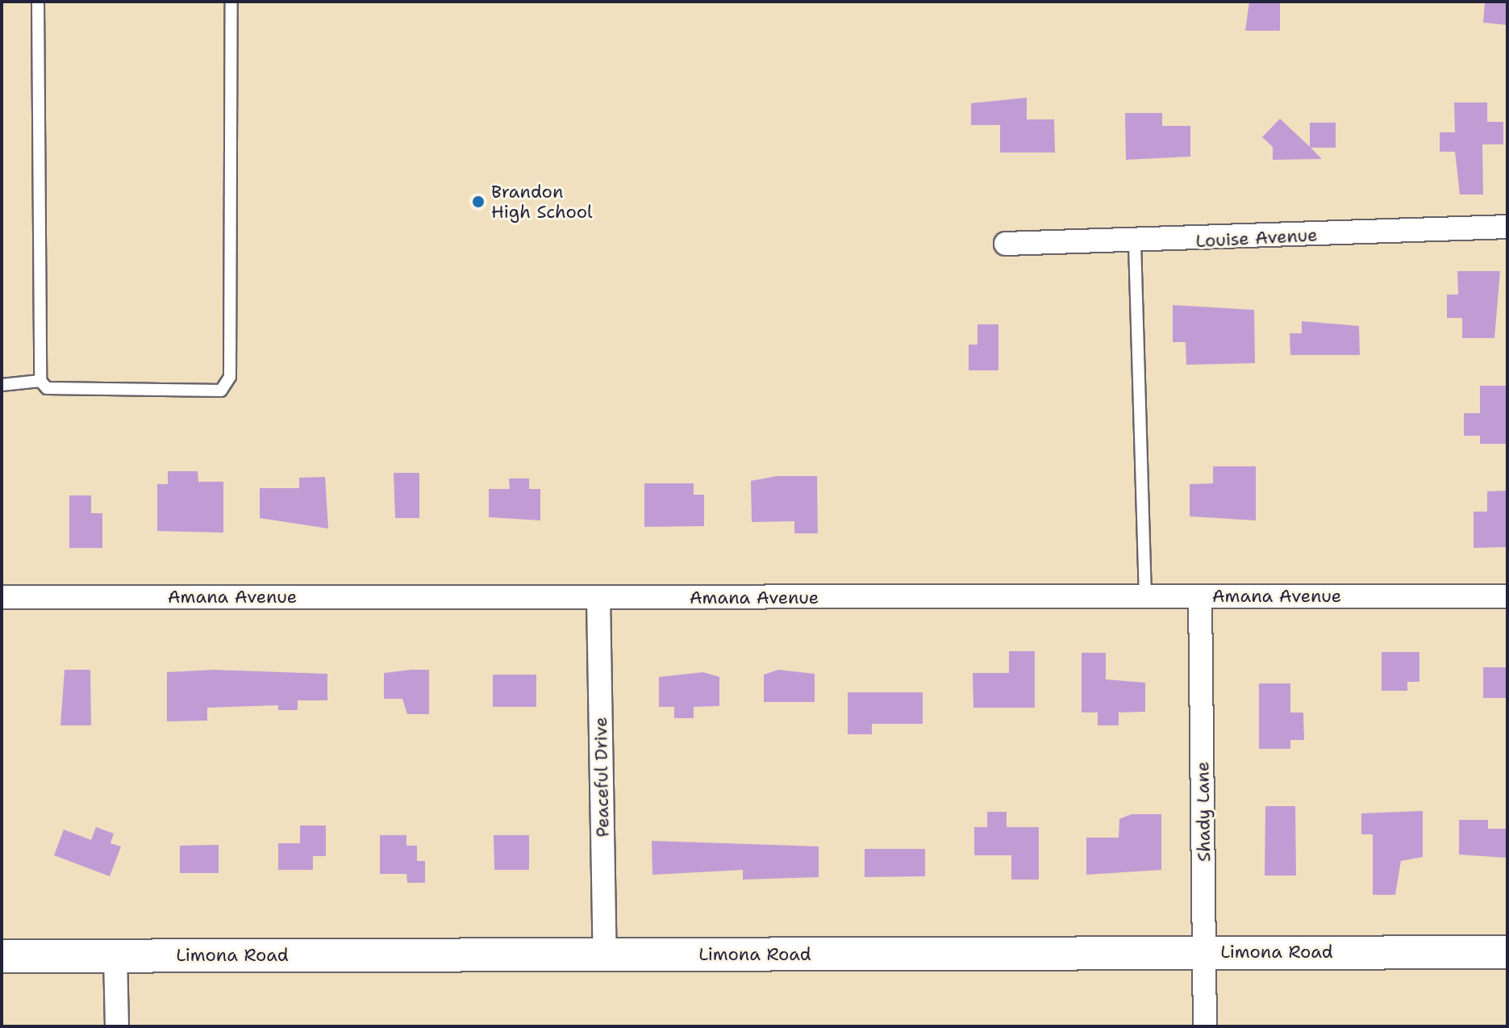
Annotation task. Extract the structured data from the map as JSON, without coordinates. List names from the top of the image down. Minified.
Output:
{"streets":{"street":["Louise Avenue","Amana Avenue","Peaceful Drive","Shady Lane","Limona Road"]},"crossings":[["Amana Avenue","Peaceful Drive"],["Amana Avenue","Shady Lane"],["Peaceful Drive","Limona Road"],["Shady Lane","Limona Road"]],"places":["Brandon High School"]}
